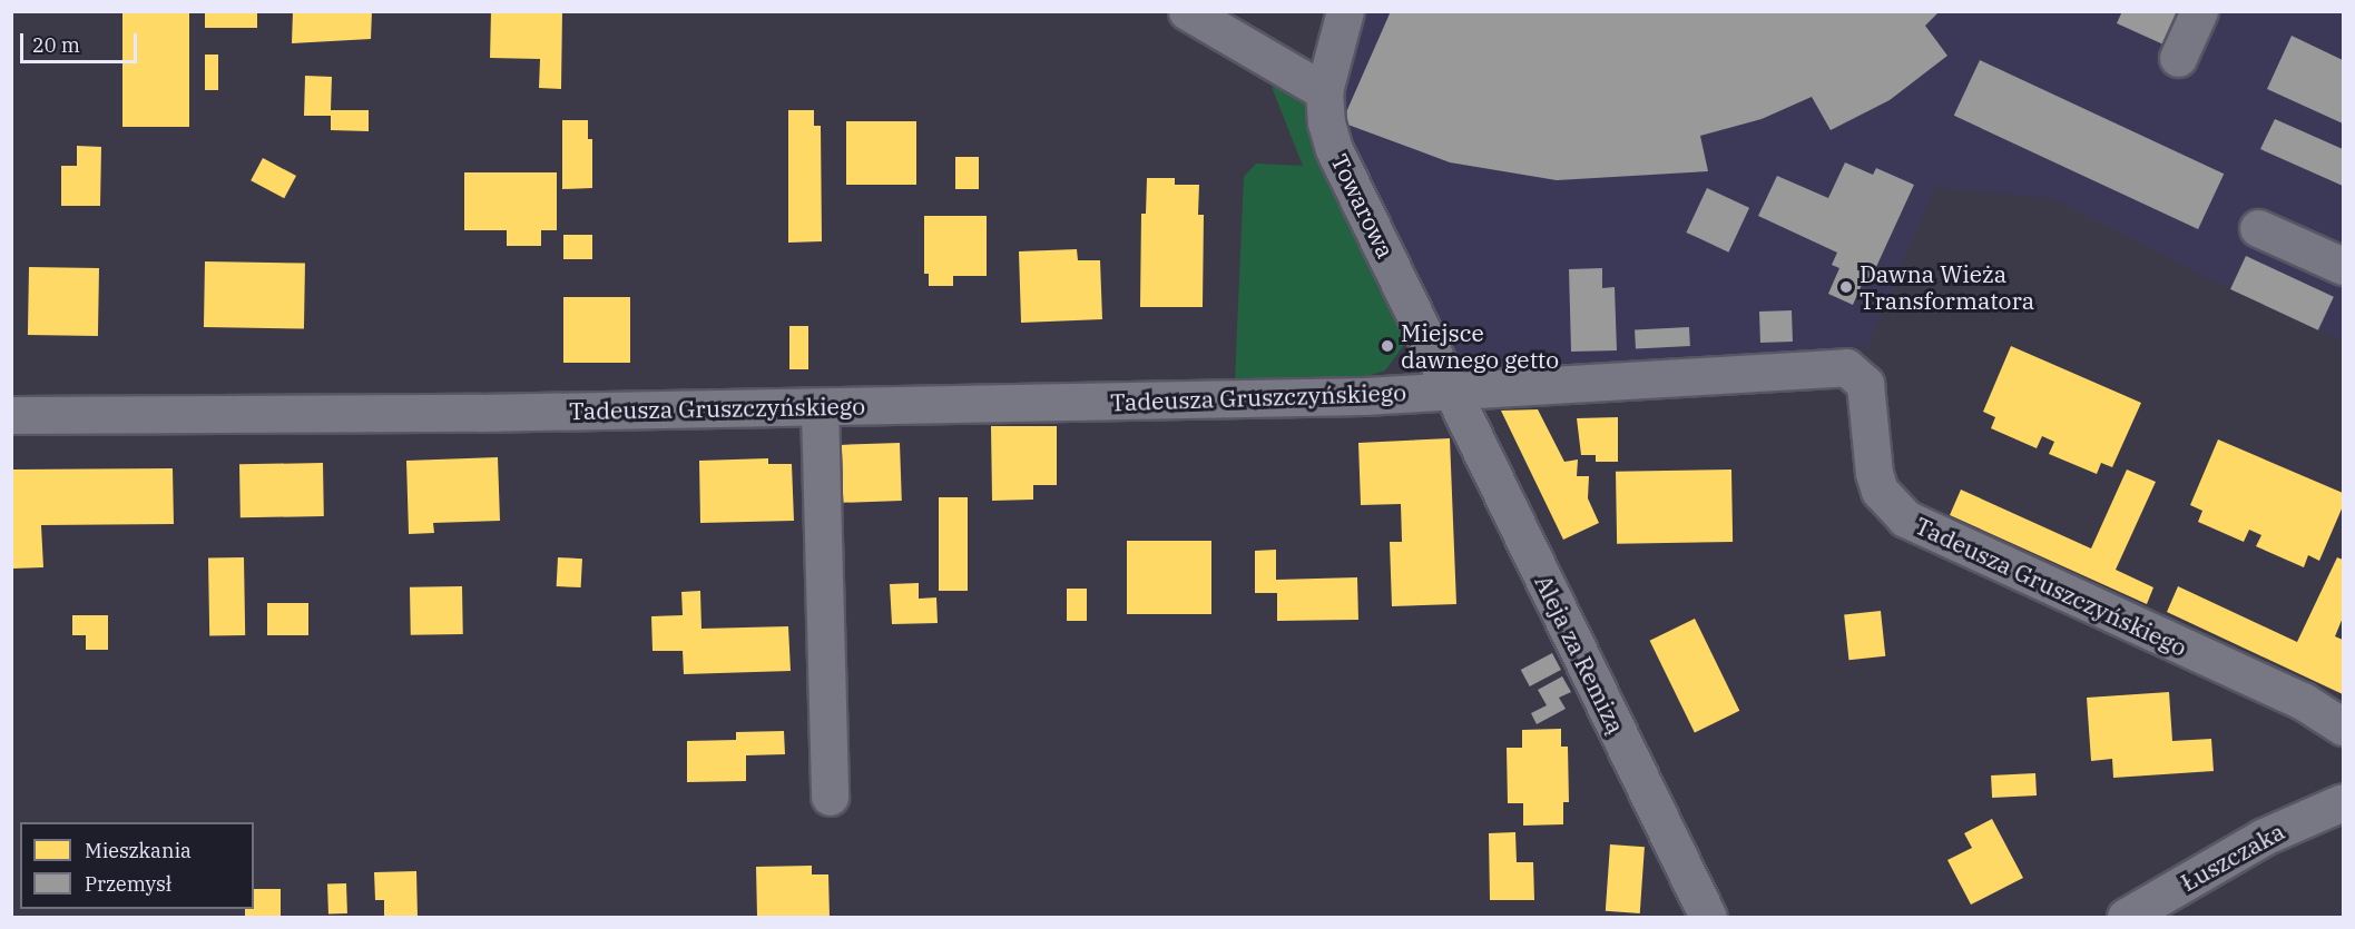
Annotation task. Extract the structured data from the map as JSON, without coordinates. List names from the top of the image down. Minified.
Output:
{"streets":{"street":["Towarowa","Tadeusza Gruszczyńskiego","Aleja za Remizą","Łuszczaka"]},"crossings":[["Towarowa","Tadeusza Gruszczyńskiego"],["Towarowa","Aleja za Remizą"],["Tadeusza Gruszczyńskiego","Aleja za Remizą"]],"places":["Dawna Wieża Transformatora","Miejsce dawnego getto"],"legend":["Mieszkania","Przemysł"],"scale_bar":"20 m"}
